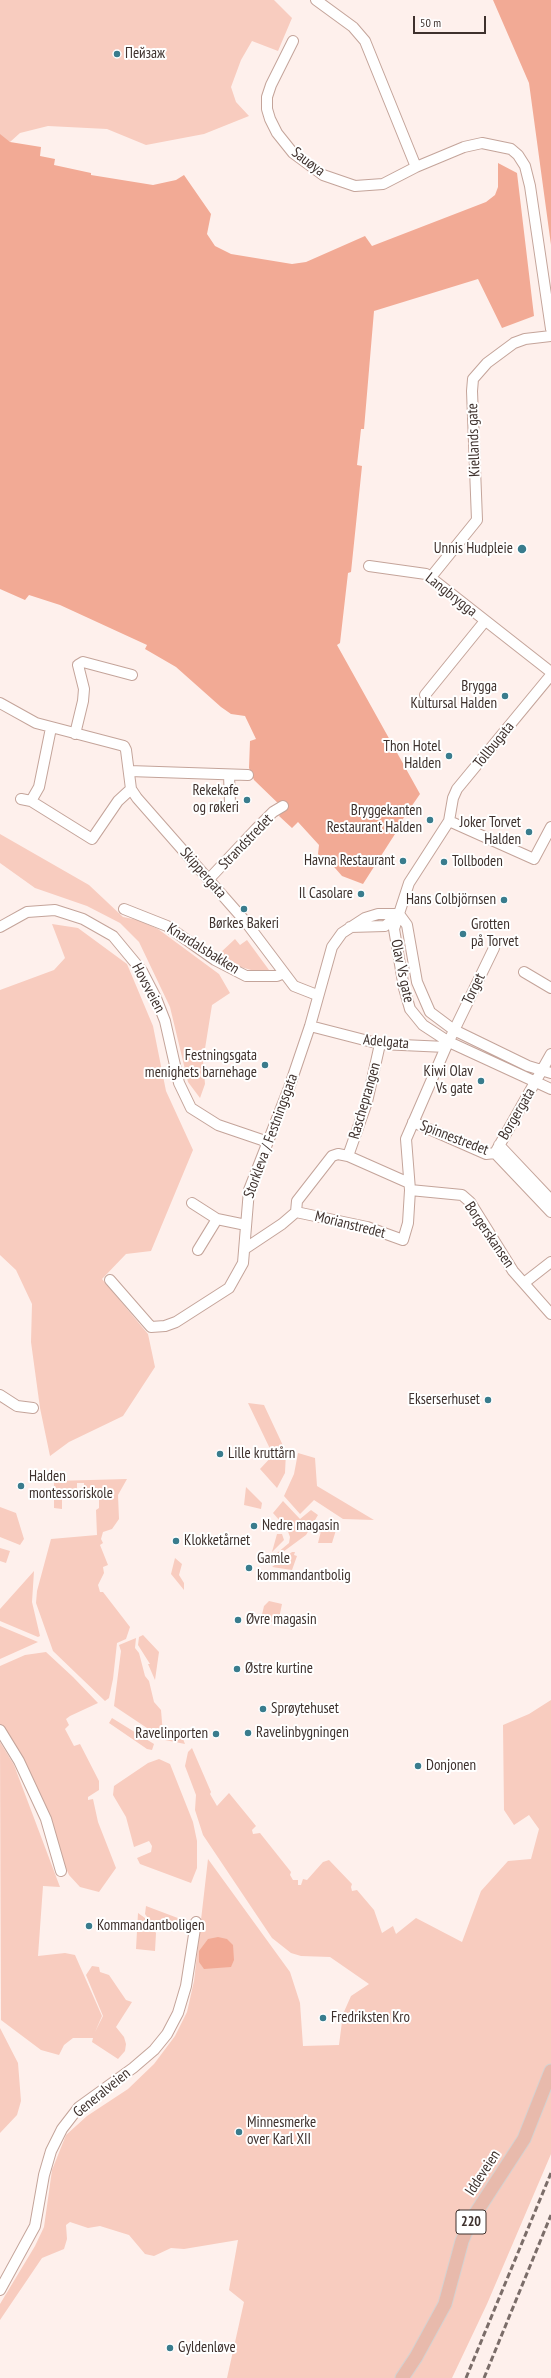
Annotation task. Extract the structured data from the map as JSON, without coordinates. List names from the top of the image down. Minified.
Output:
{"streets":{"main road":["Iddeveien","220"],"street":["Sauøya","Kiellands gate","Langbrygga","Tollbugata","Strandstredet","Skippergata","Knardalsbakken","Olav Vs gate","Hovsveien","Torget","Adelgata","Rascheprangen","Borgergata","Storkleva / Festningsgata","Spinnestredet","Morianstredet","Borgerskansen","Generalveien"]},"crossings":[["Kiellands gate","Langbrygga"],["Strandstredet","Skippergata"],["Skippergata","Knardalsbakken"],["Skippergata","Storkleva / Festningsgata"],["Olav Vs gate","Torget"],["Olav Vs gate","Adelgata"],["Olav Vs gate","Borgergata"],["Olav Vs gate","Storkleva / Festningsgata"],["Hovsveien","Storkleva / Festningsgata"],["Adelgata","Rascheprangen"],["Adelgata","Storkleva / Festningsgata"],["Rascheprangen","Borgerskansen"],["Borgergata","Spinnestredet"],["Morianstredet","Borgerskansen"]],"places":["Пейзаж","Unnis Hudpleie","Brygga Kultursal Halden","Thon Hotel Halden","Rekekafe og røkeri","Bryggekanten Restaurant Halden","Joker Torvet Halden","Havna Restaurant","Tollboden","Il Casolare","Hans Colbjörnsen","Børkes Bakeri","Grotten på Torvet","Festningsgata menighets barnehage","Kiwi Olav Vs gate","Ekserserhuset","Lille kruttårn","Halden montessoriskole","Nedre magasin","Klokketårnet","Gamle kommandantbolig","Øvre magasin","Østre kurtine","Sprøytehuset","Ravelinbygningen","Ravelinporten","Donjonen","Kommandantboligen","Fredriksten Kro","Minnesmerke over Karl XII","Gyldenløve"],"scale_bar":"50 m"}
